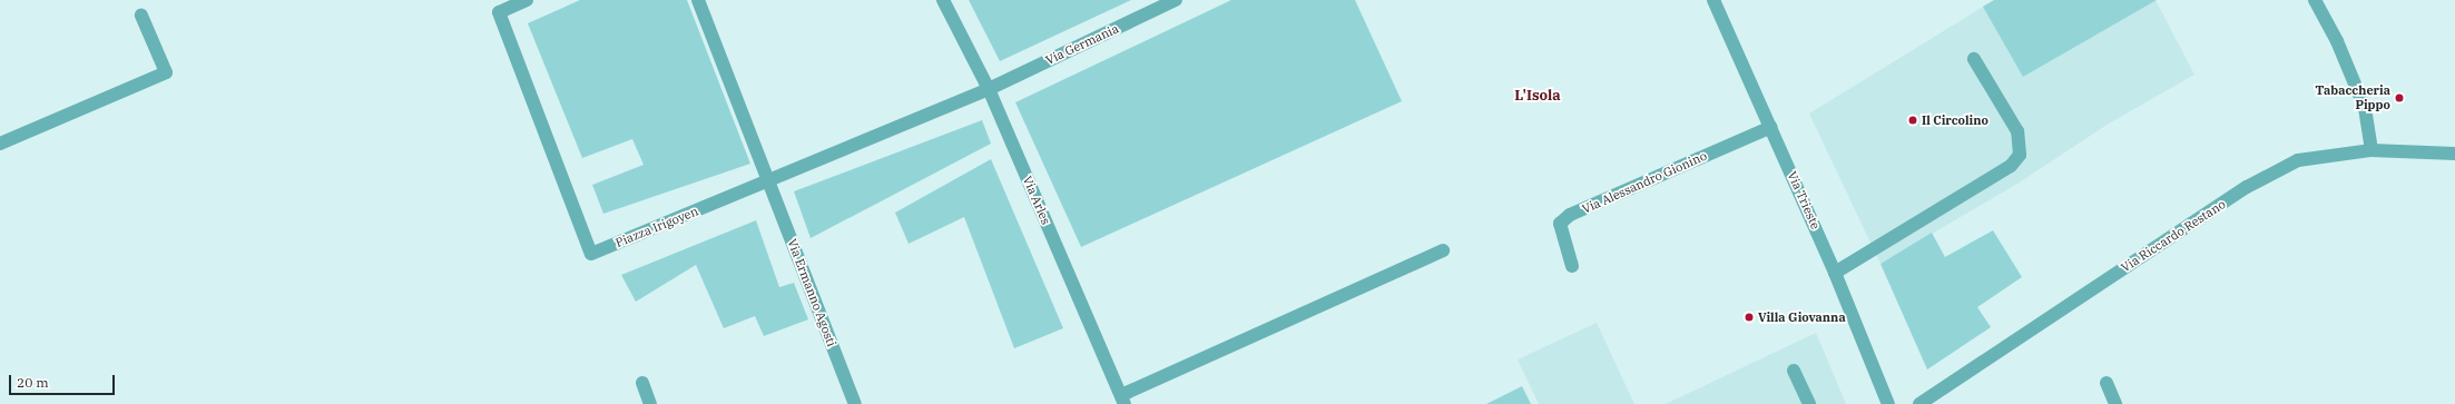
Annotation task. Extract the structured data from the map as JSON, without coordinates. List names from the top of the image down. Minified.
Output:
{"streets":{"street":["Via Germania","Via Alessandro Gionino","Via Arles","Via Trieste","Piazza Irigoyen","Via Riccardo Restano","Via Ermanno Agosti"]},"crossings":[["Via Germania","Via Arles"],["Via Germania","Piazza Irigoyen"],["Via Alessandro Gionino","Via Trieste"],["Via Arles","Piazza Irigoyen"],["Piazza Irigoyen","Via Ermanno Agosti"]],"districts":["L'Isola"],"places":["Tabaccheria Pippo","Il Circolino","Villa Giovanna"],"scale_bar":"20 m"}
